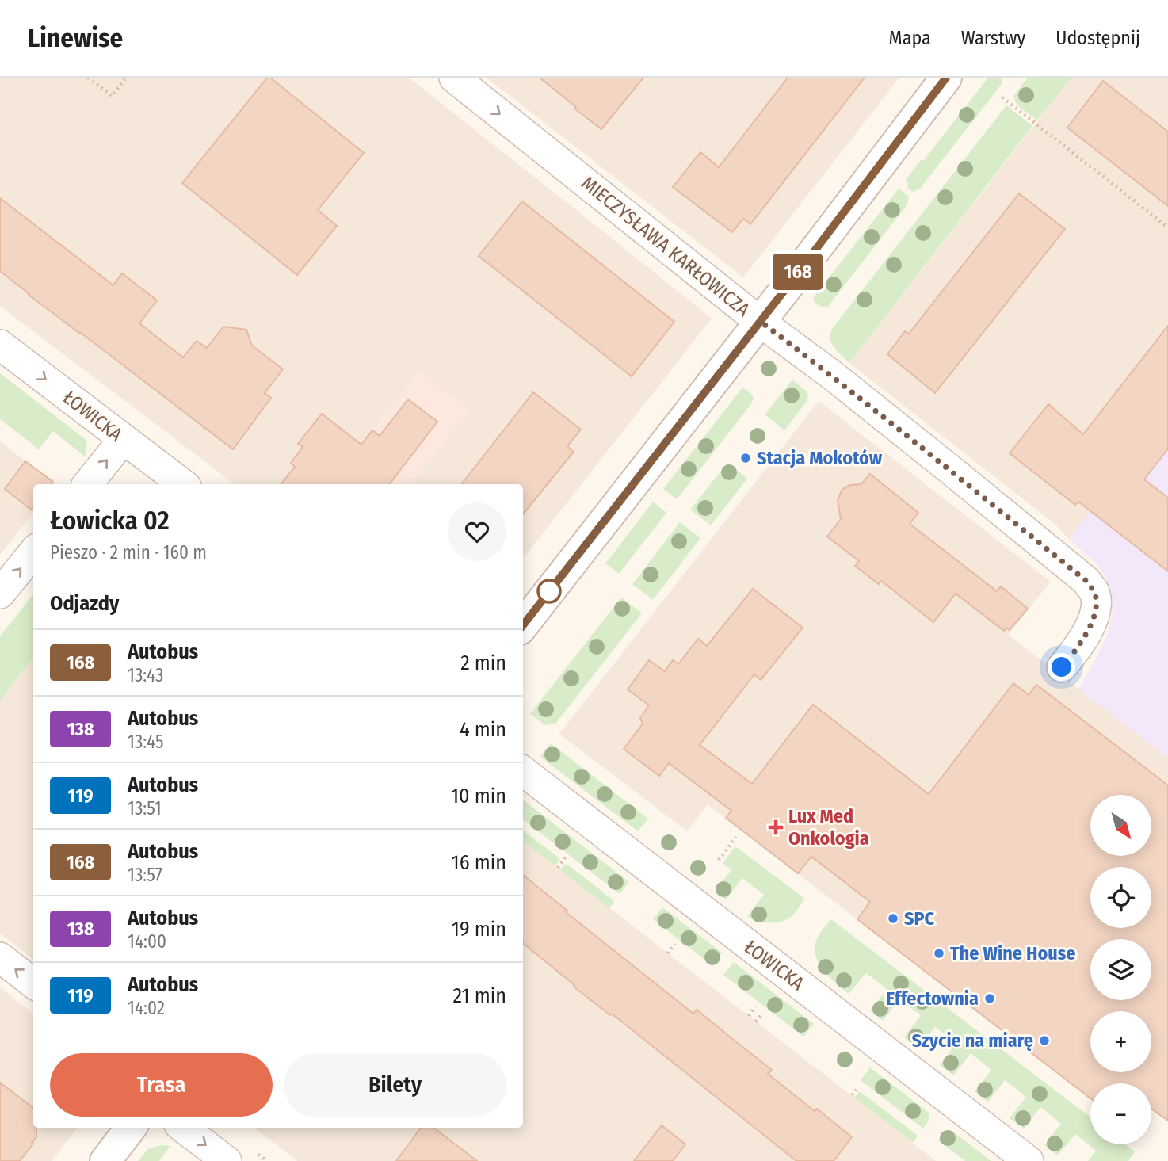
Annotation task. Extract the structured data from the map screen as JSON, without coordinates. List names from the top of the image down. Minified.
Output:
{"streets":{"street":["MIECZYSŁAWA KARŁOWICZA","ŁOWICKA"]},"one_way":["MIECZYSŁAWA KARŁOWICZA"],"places":{"other":["Stacja Mokotów","SPC","The Wine House","Effectownia","Szycie na miarę"],"health":["Lux Med Onkologia"]},"lines":["bus line 168"],"north":"bottom right","page":{"header":"Linewise","nav":["Mapa","Warstwy","Udostępnij"],"on_map":"168","heading":[["Łowicka 02","Pieszo · 2 min · 160 m"],"Odjazdy"],"list":[{"mark":"168","name":"Autobus","note":"13:43","value":"2 min"},{"mark":"138","name":"Autobus","note":"13:45","value":"4 min"},{"mark":"119","name":"Autobus","note":"13:51","value":"10 min"},{"mark":"168","name":"Autobus","note":"13:57","value":"16 min"},{"mark":"138","name":"Autobus","note":"14:00","value":"19 min"},{"mark":"119","name":"Autobus","note":"14:02","value":"21 min"}],"map_buttons":["+","−"],"buttons":["Trasa","Bilety"]}}
